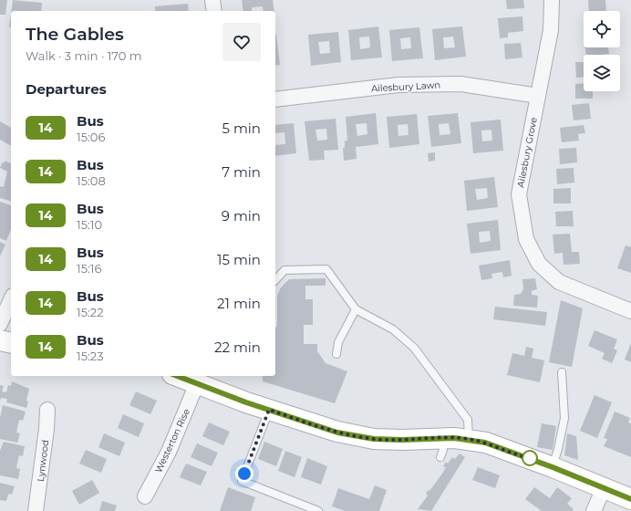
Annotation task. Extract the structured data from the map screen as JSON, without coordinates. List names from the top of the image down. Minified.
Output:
{"streets":{"street":["Ailesbury Lawn","Ailesbury Grove","Westerton Rise","Lynwood"]},"crossings":[["Ailesbury Lawn","Ailesbury Grove"]],"lines":["bus line 14"],"page":{"heading":[["The Gables","Walk · 3 min · 170 m"],"Departures"],"list":[{"mark":"14","name":"Bus","note":"15:06","value":"5 min"},{"mark":"14","name":"Bus","note":"15:08","value":"7 min"},{"mark":"14","name":"Bus","note":"15:10","value":"9 min"},{"mark":"14","name":"Bus","note":"15:16","value":"15 min"},{"mark":"14","name":"Bus","note":"15:22","value":"21 min"},{"mark":"14","name":"Bus","note":"15:23","value":"22 min"}]}}
